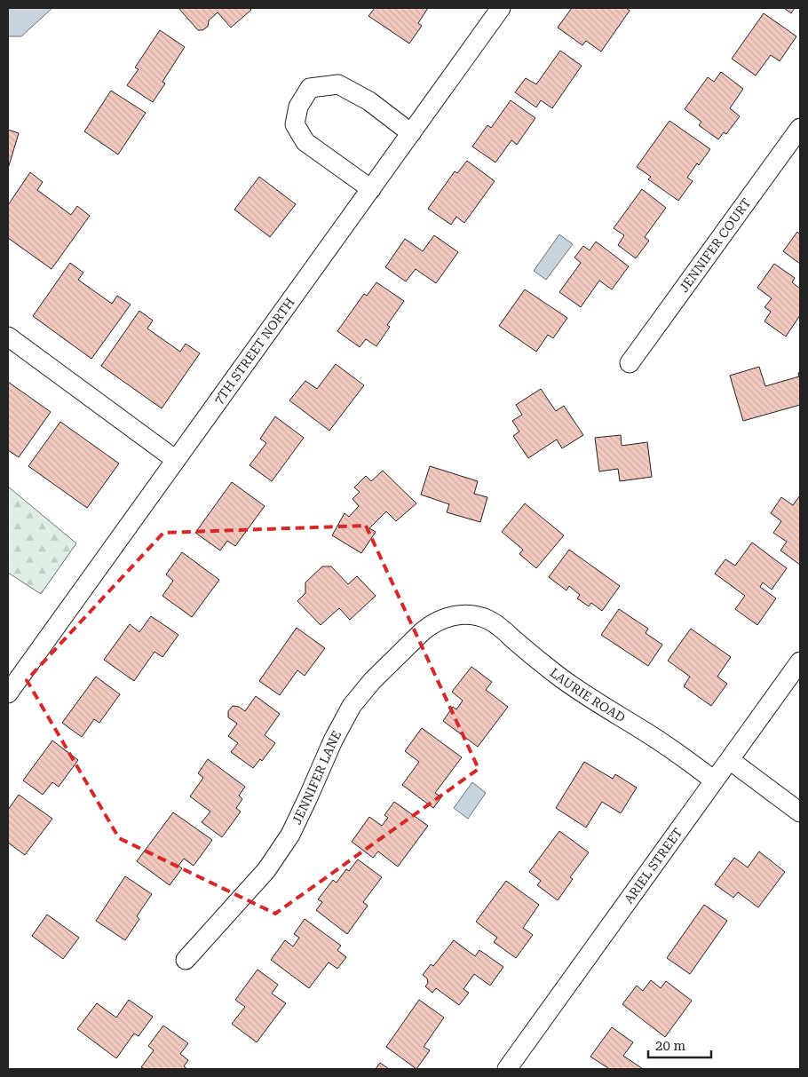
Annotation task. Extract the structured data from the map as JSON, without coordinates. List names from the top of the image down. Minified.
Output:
{"streets":{"street":["JENNIFER COURT","7TH STREET NORTH","LAURIE ROAD","JENNIFER LANE","ARIEL STREET"]},"crossings":[["LAURIE ROAD","JENNIFER LANE"],["LAURIE ROAD","ARIEL STREET"]],"scale_bar":"20 m"}
